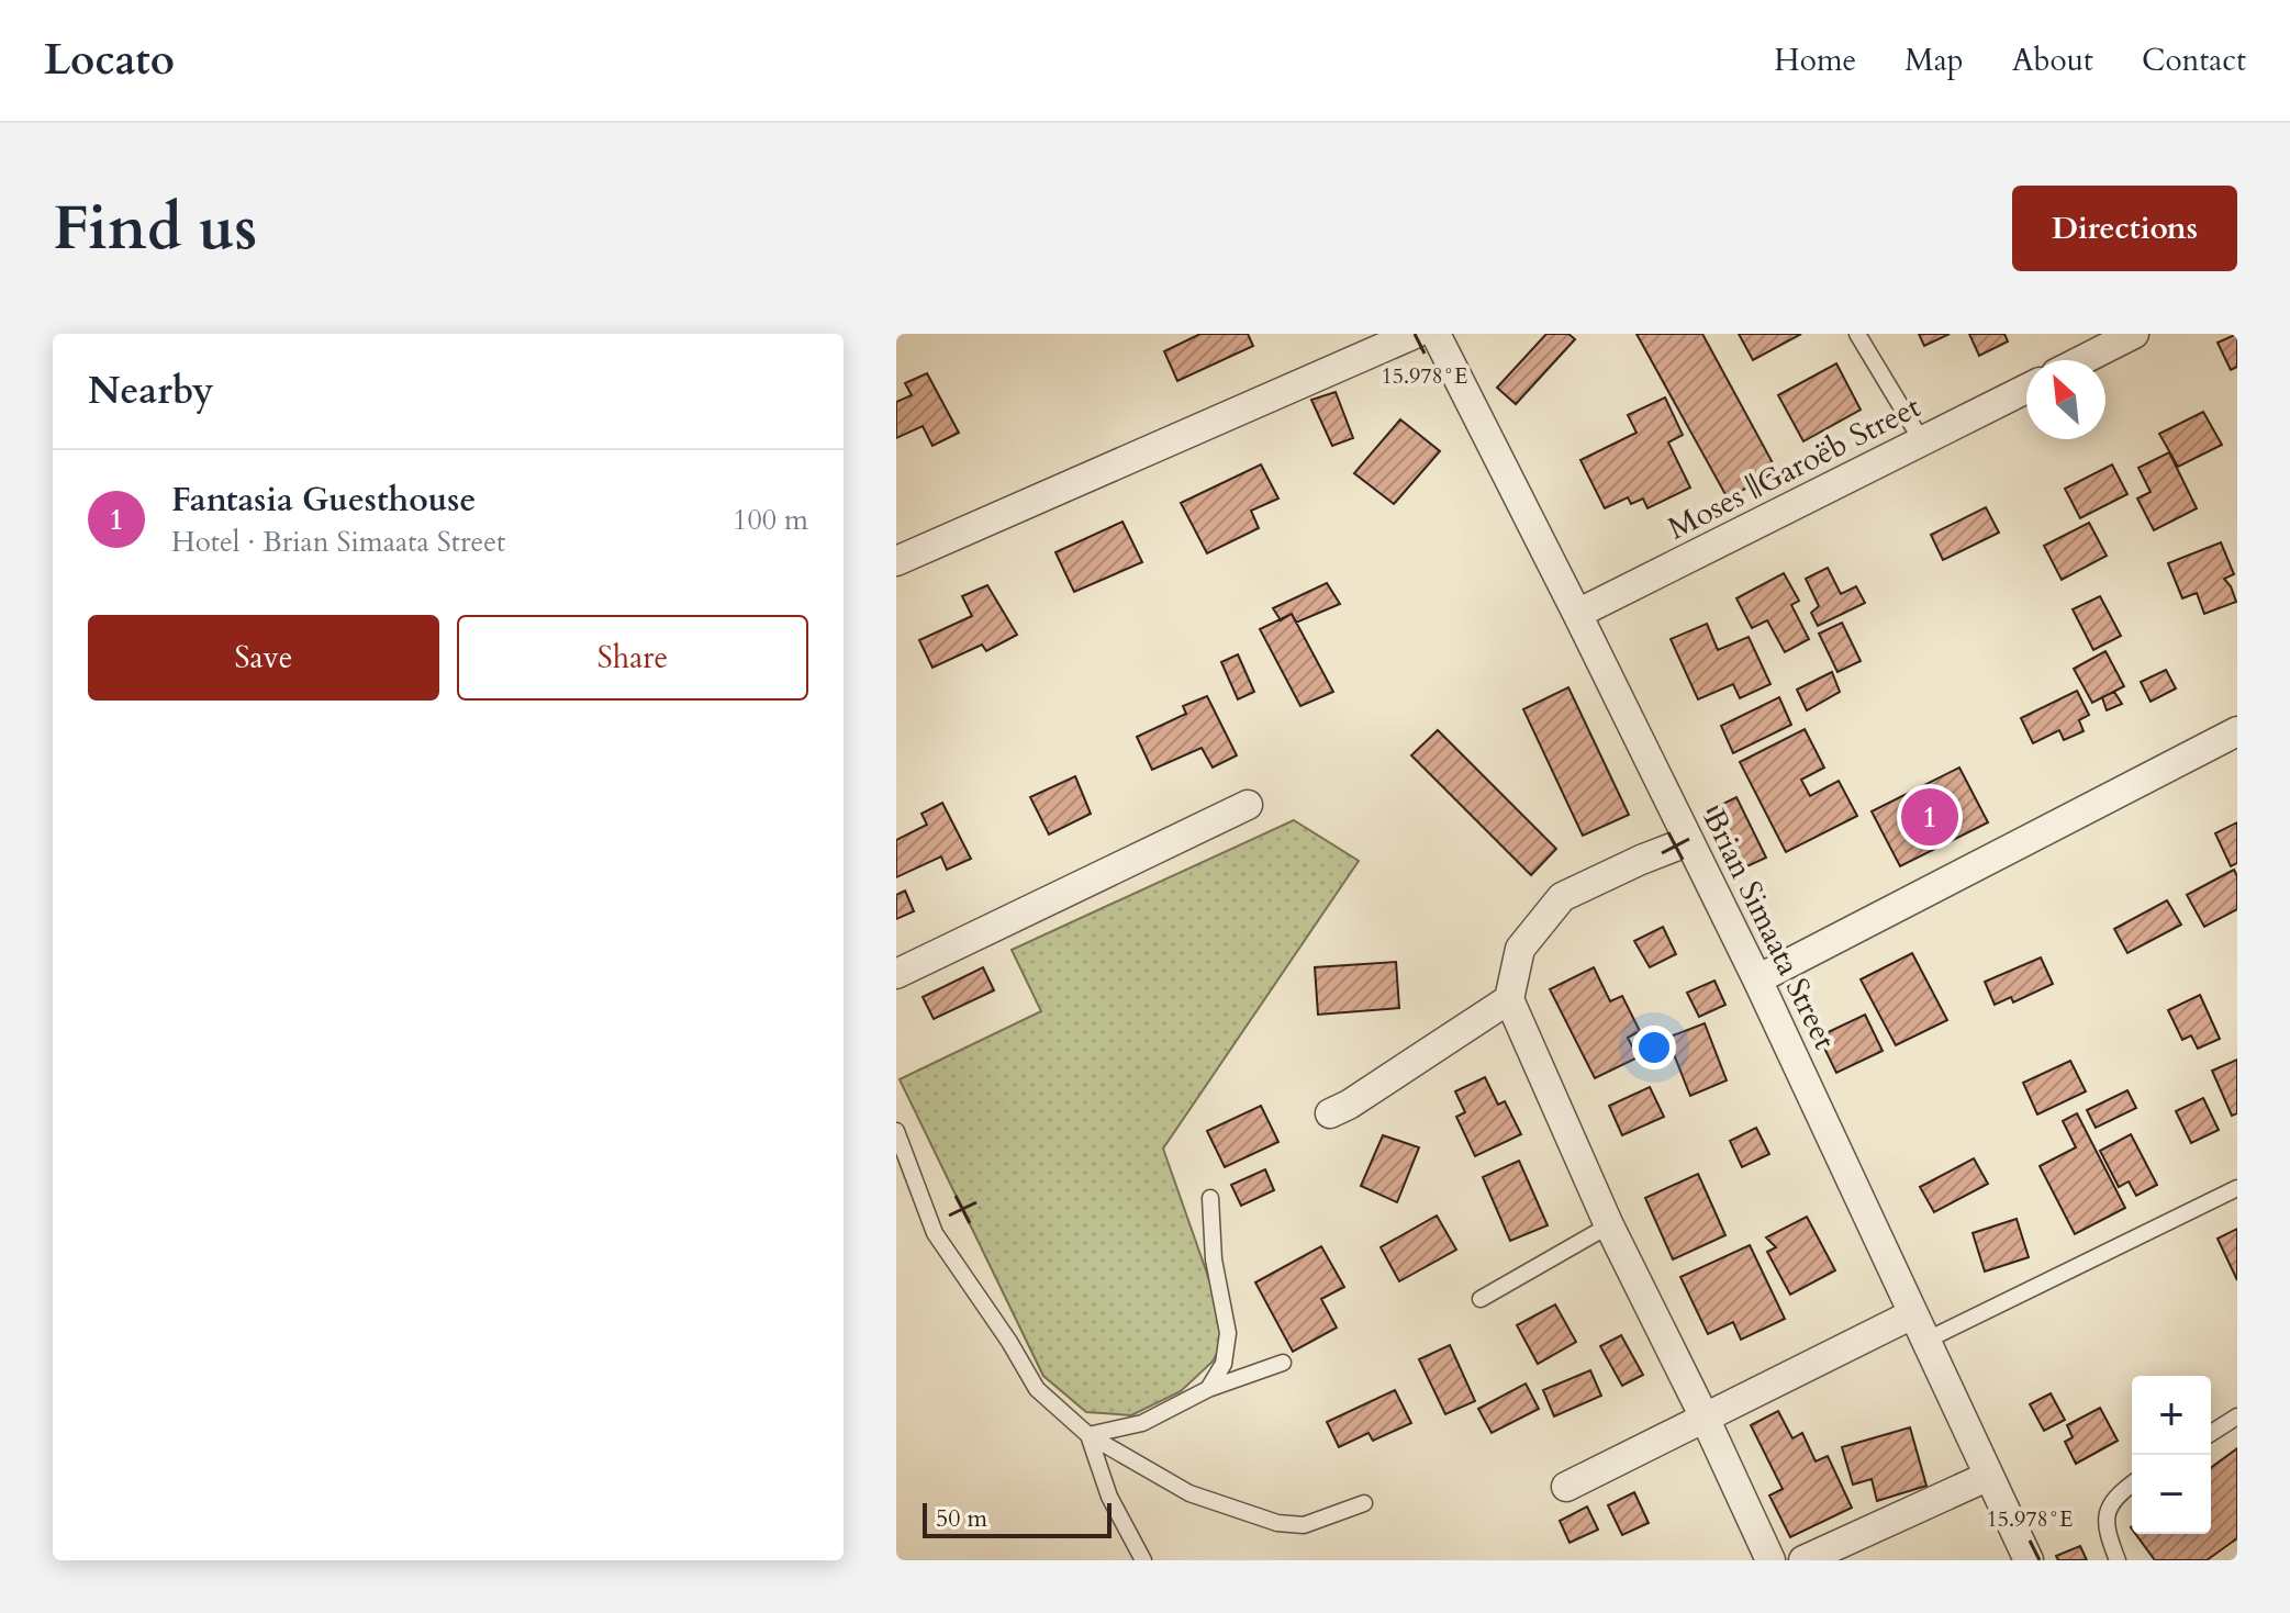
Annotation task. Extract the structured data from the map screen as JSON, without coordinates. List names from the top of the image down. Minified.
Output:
{"streets":{"street":["Moses ǁGaroëb Street","Brian Simaata Street"]},"crossings":[["Moses ǁGaroëb Street","Brian Simaata Street"]],"scale_bar":"50 m","north":"top left","page":{"header":"Locato","nav":["Home","Map","About","Contact"],"buttons":["Directions",["Save","Share"]],"title":"Find us","heading":"Nearby","list":[{"mark":"1","name":"Fantasia Guesthouse","note":"Hotel · Brian Simaata Street","value":"100 m"}],"pins":"1","map_buttons":["+","−"],"scale":"50 m"},"coordinates":["15.978°E"]}
